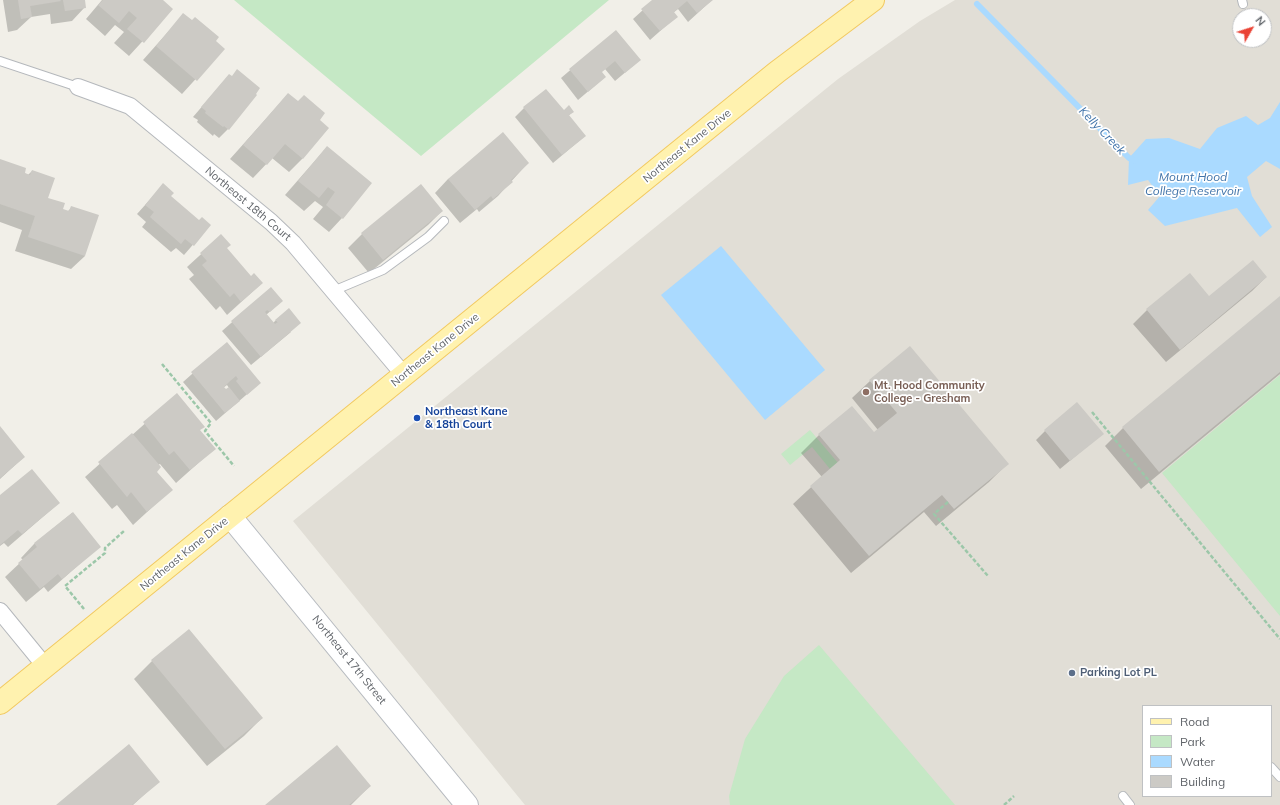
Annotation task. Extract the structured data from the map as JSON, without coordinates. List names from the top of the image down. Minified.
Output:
{"streets":{"main road":["Northeast Kane Drive"],"street":["Northeast 18th Court","Northeast 17th Street"]},"crossings":[["Northeast Kane Drive","Northeast 18th Court"],["Northeast Kane Drive","Northeast 17th Street"]],"water":["Kelly Creek","Mount Hood College Reservoir"],"places":["Mt. Hood Community College - Gresham","Northeast Kane & 18th Court","Parking Lot PL"],"legend":["Road","Park","Water","Building"],"north":"top right"}
